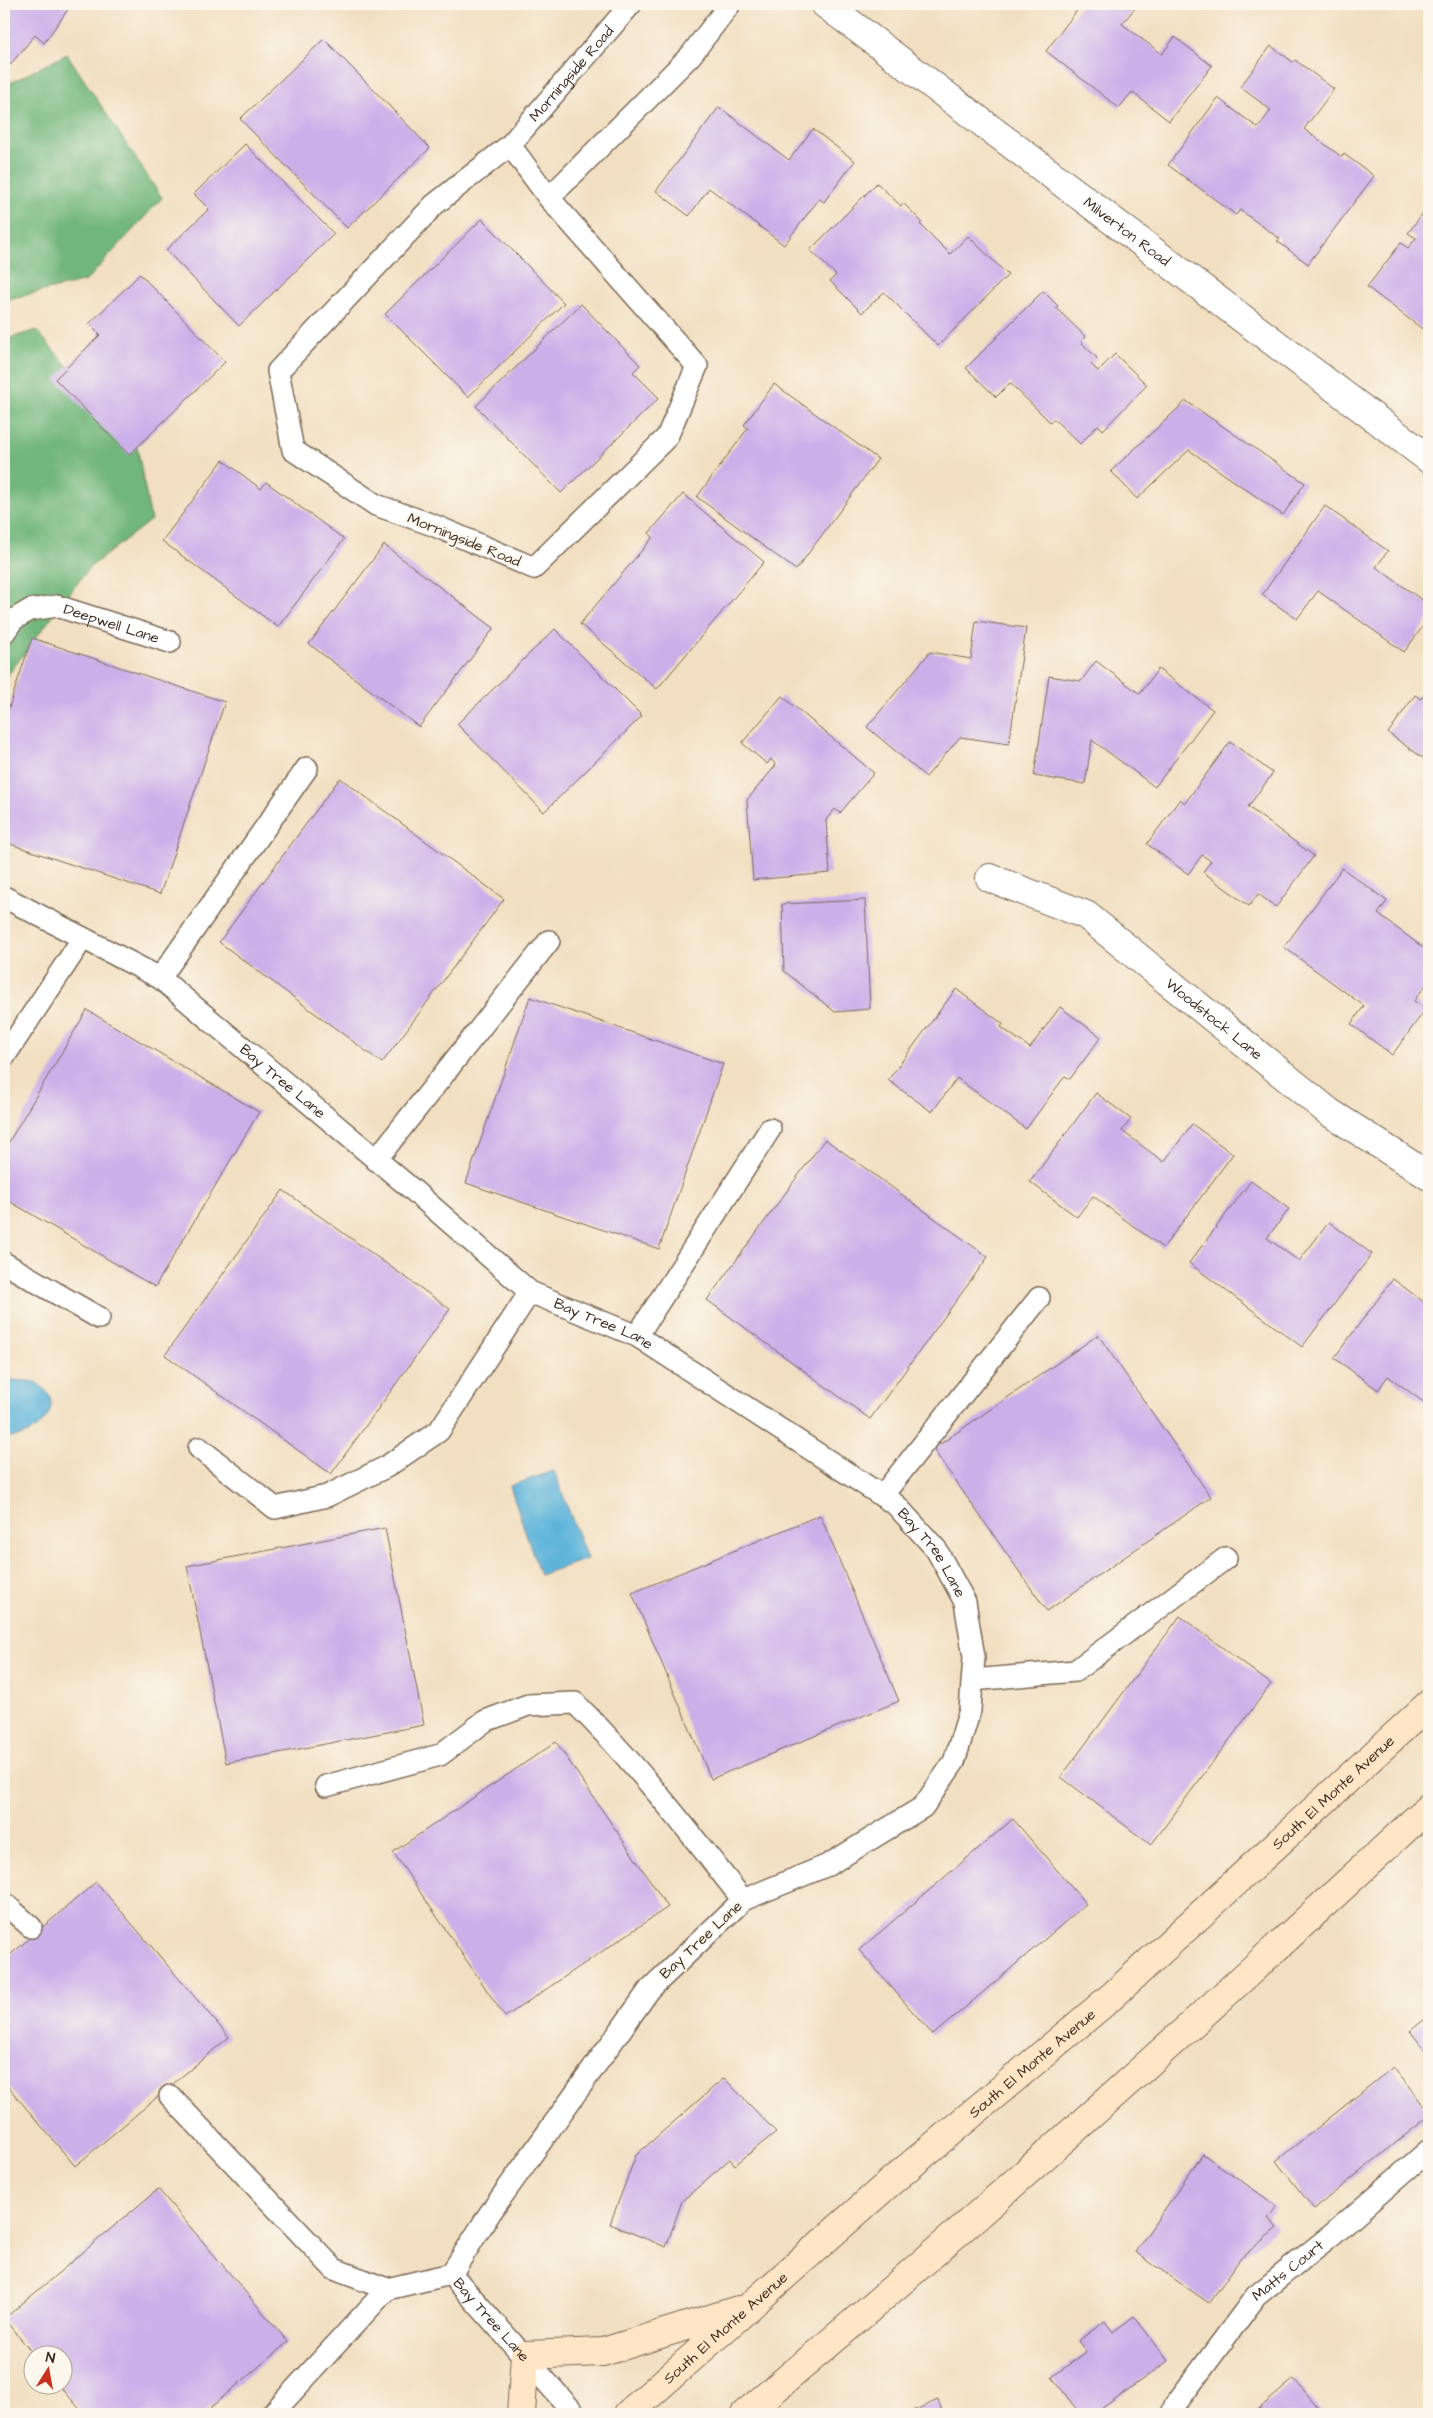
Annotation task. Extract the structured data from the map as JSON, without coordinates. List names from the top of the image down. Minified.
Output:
{"streets":{"main road":["South El Monte Avenue"],"street":["Milverton Road","Woodstock Lane"],"lane":["Morningside Road","Deepwell Lane","Bay Tree Lane","Matts Court"]},"north":"top"}
